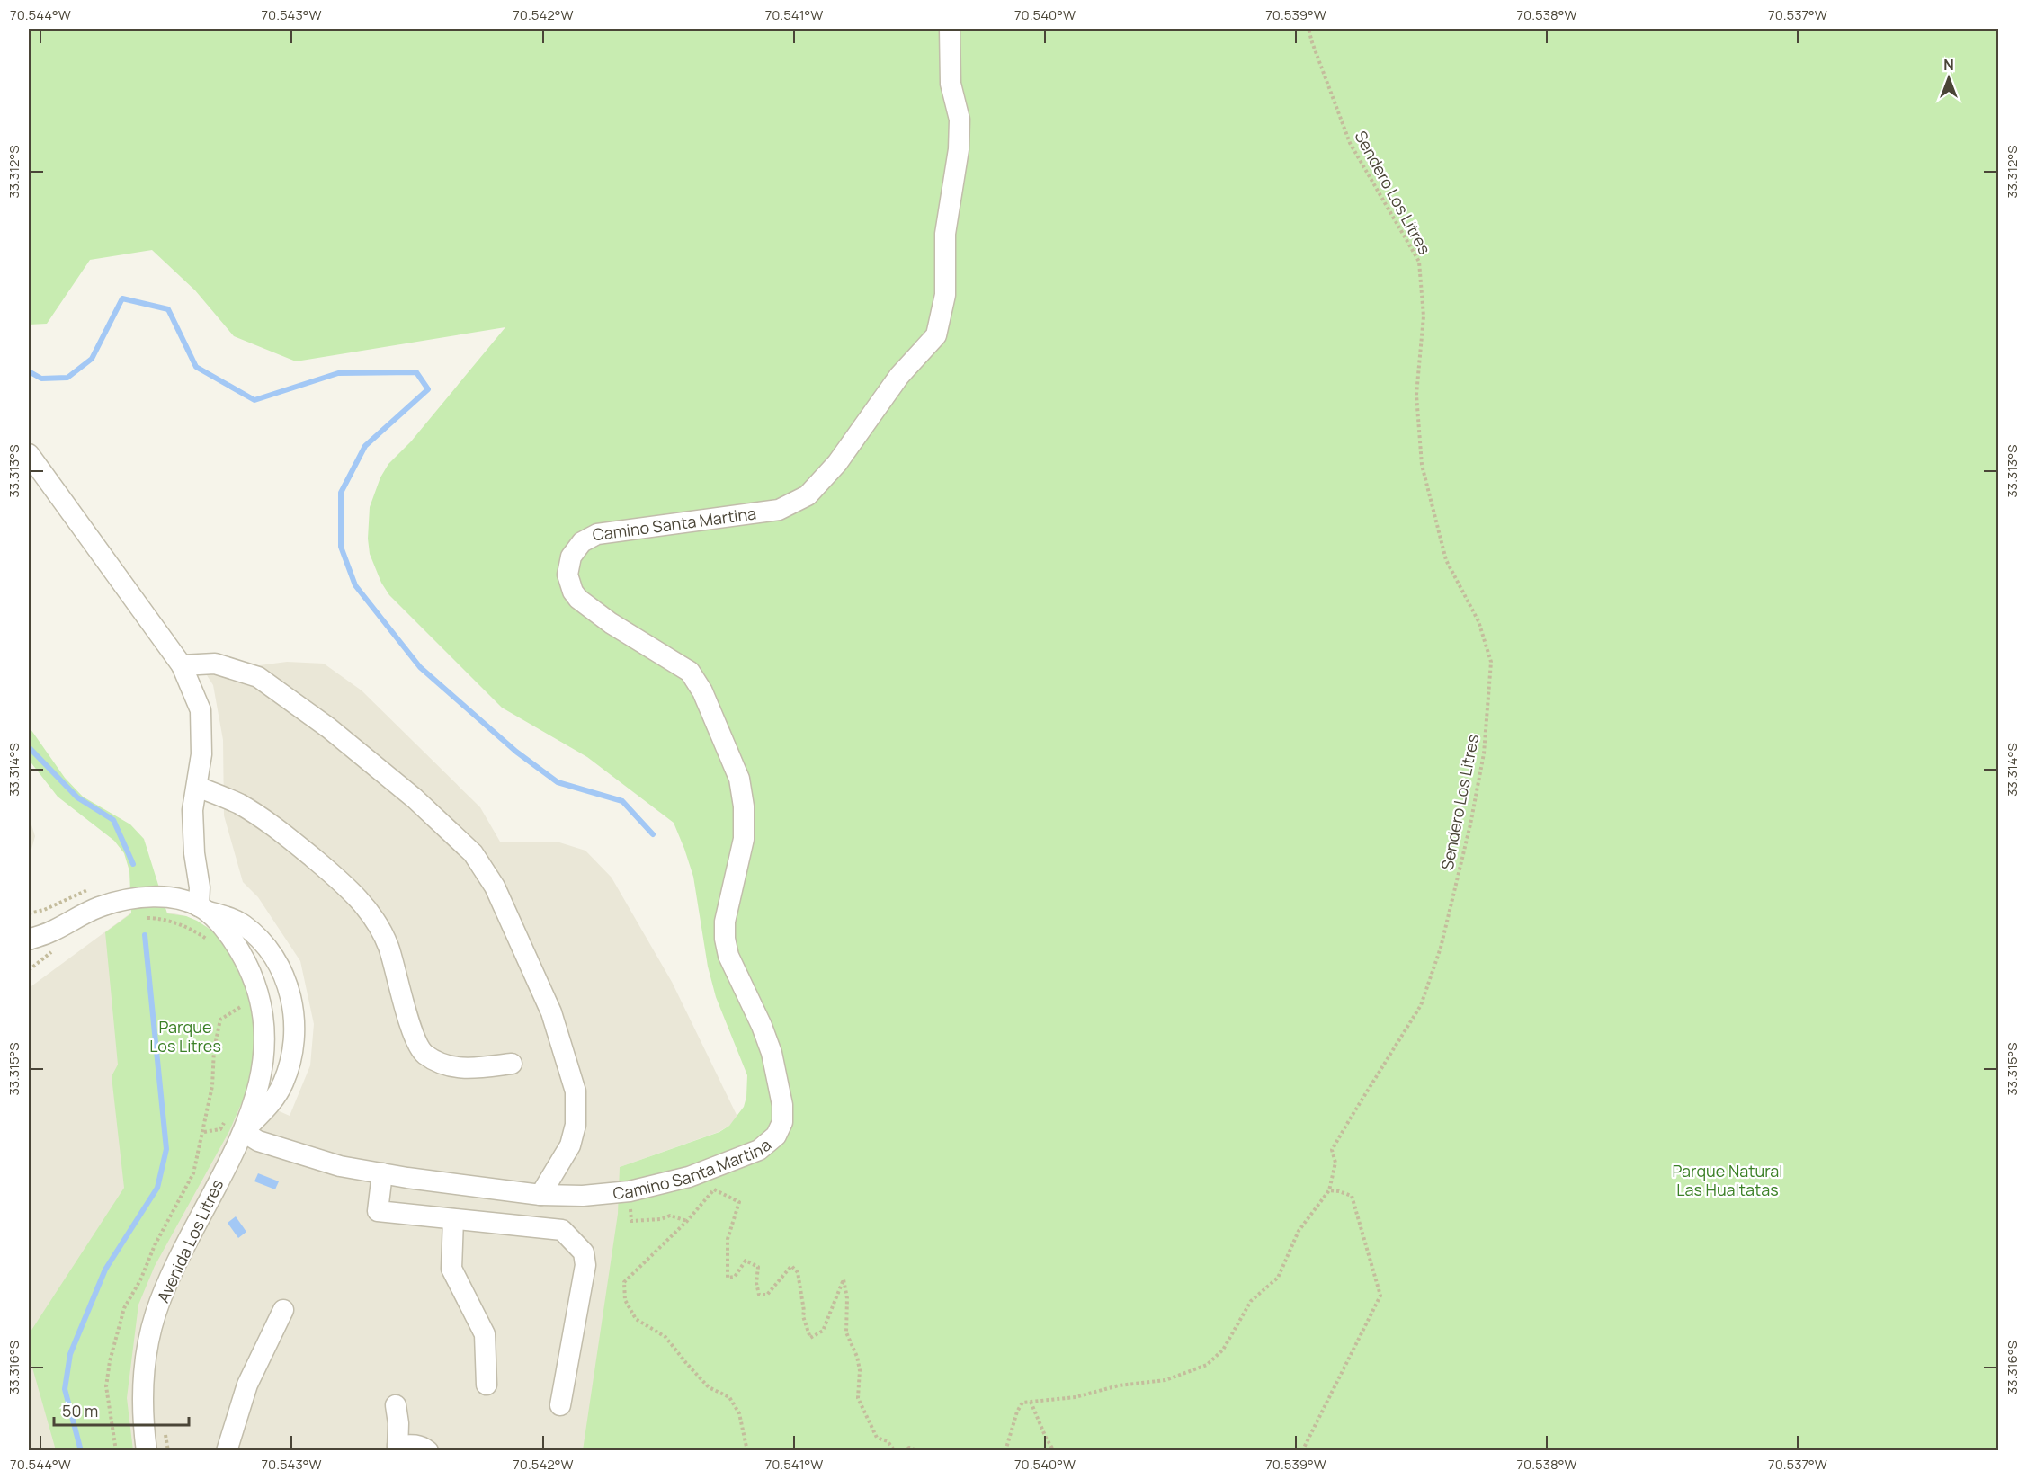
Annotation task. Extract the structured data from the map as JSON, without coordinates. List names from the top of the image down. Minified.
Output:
{"streets":{"street":["Camino Santa Martina","Avenida Los Litres"],"path":["Sendero Los Litres"]},"crossings":[["Camino Santa Martina","Avenida Los Litres"]],"parks":["Parque Los Litres","Parque Natural Las Hualtatas"],"scale_bar":"50 m","north":"top","coordinates":["70.544°W","70.543°W","70.542°W","70.541°W","70.540°W","70.539°W","70.538°W","70.537°W","33.312°S","33.313°S","33.314°S","33.315°S","33.316°S"]}
